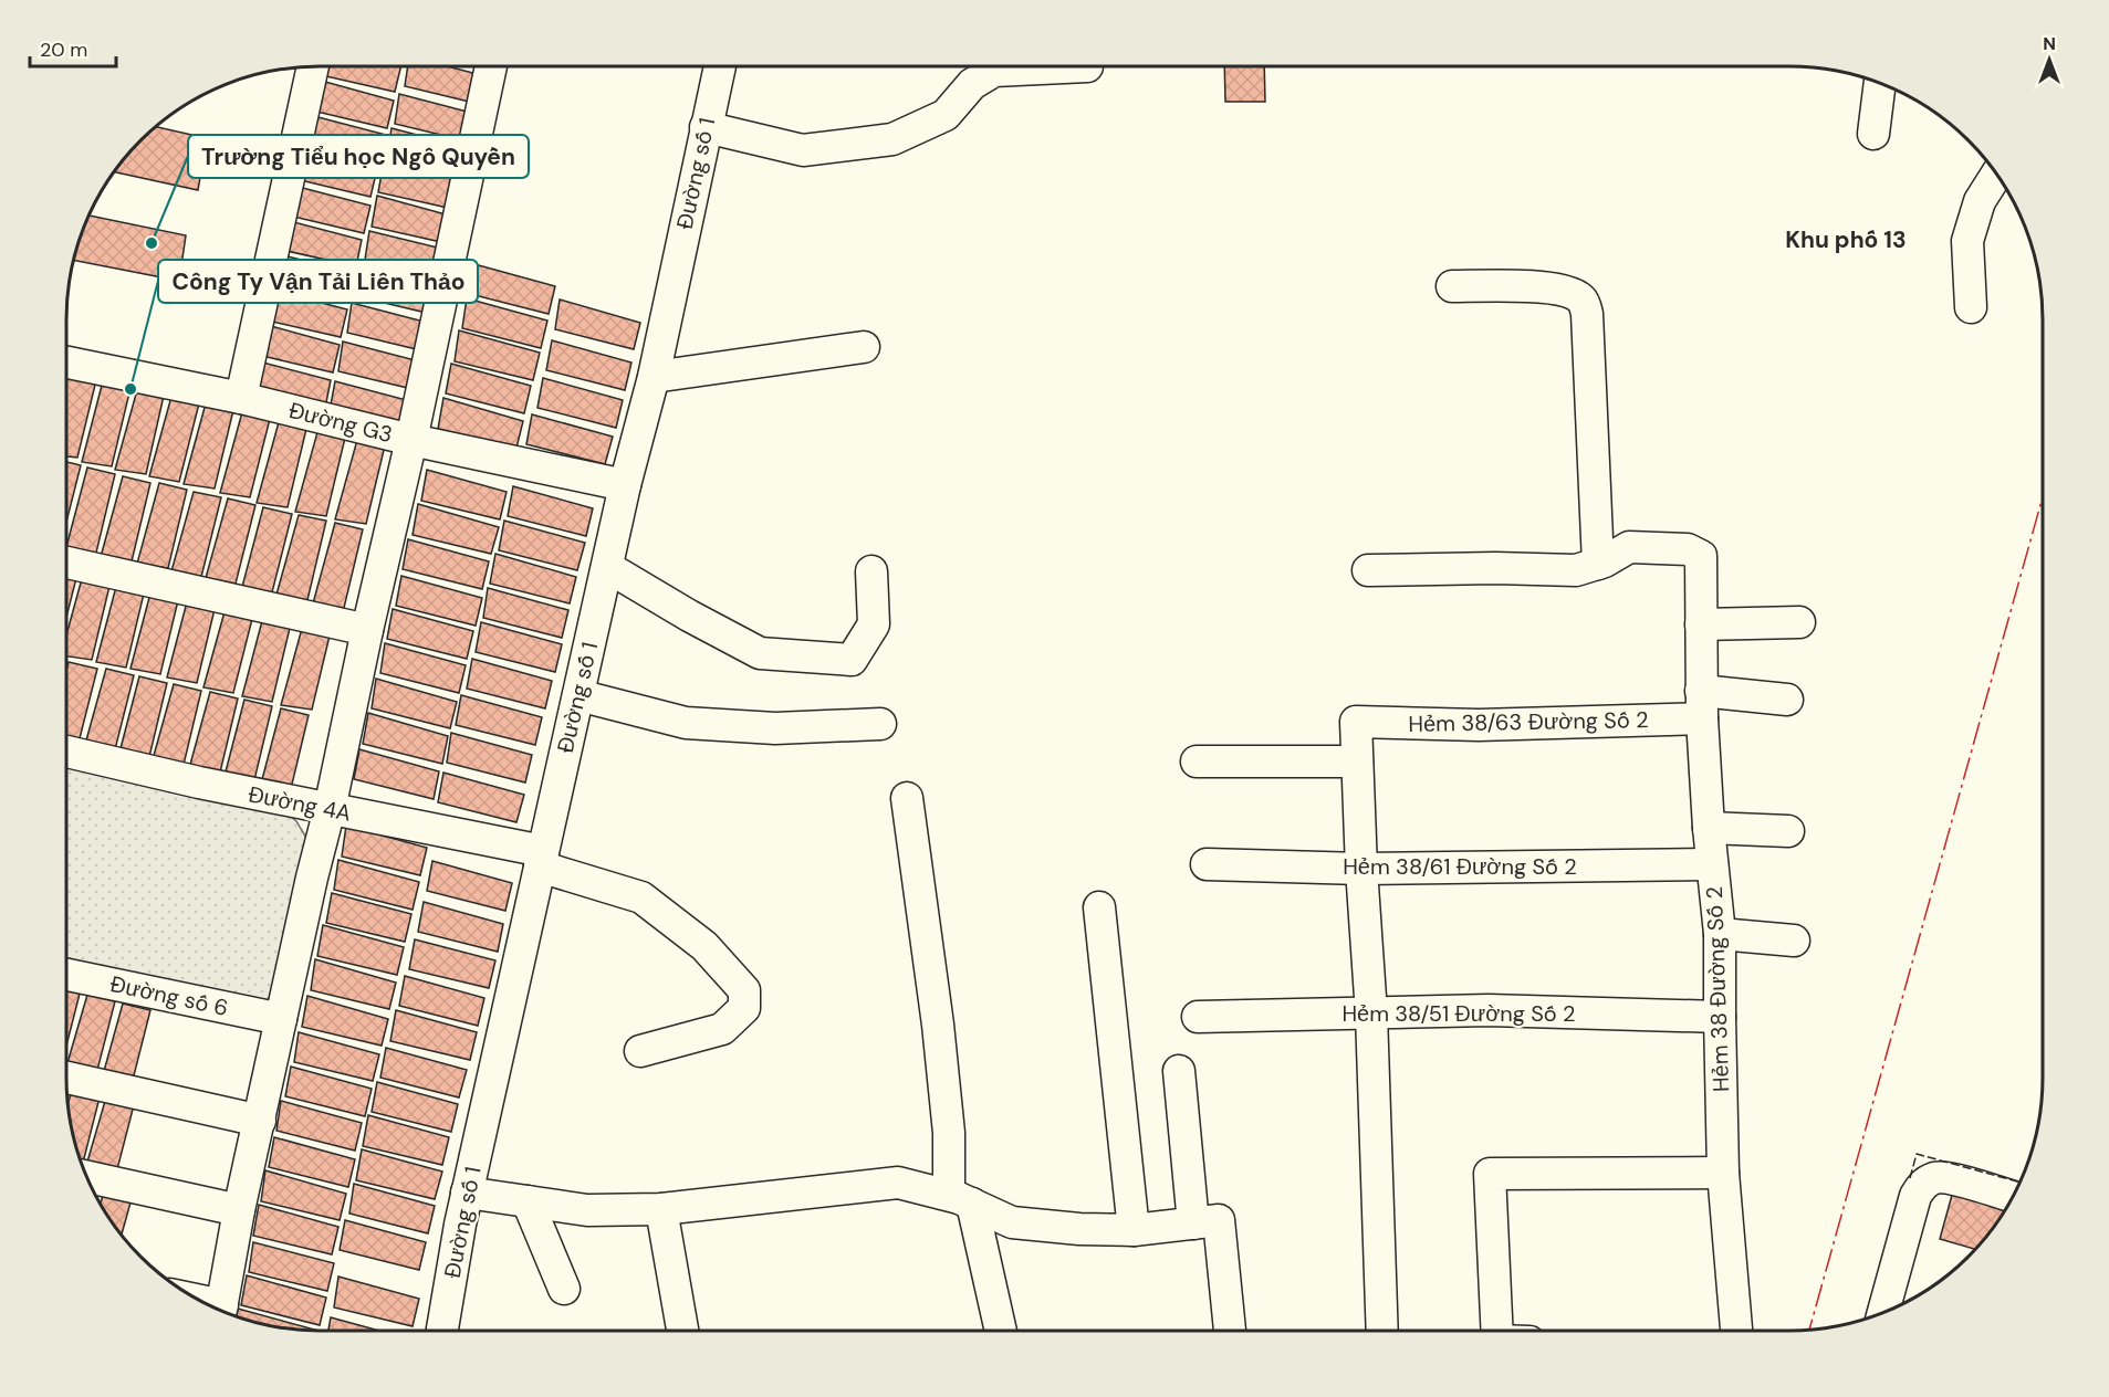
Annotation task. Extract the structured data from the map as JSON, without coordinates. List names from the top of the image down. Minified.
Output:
{"streets":{"street":["Đường số 1","Đường G3","Hẻm 38/63 Đường Số 2","Đường 4A","Hẻm 38/61 Đường Số 2","Hẻm 38 Đường Số 2","Đường số 6","Hẻm 38/51 Đường Số 2"]},"crossings":[["Đường số 1","Đường G3"],["Đường số 1","Đường 4A"],["Hẻm 38/63 Đường Số 2","Hẻm 38 Đường Số 2"],["Hẻm 38/61 Đường Số 2","Hẻm 38 Đường Số 2"],["Hẻm 38 Đường Số 2","Hẻm 38/51 Đường Số 2"]],"districts":["Khu phố 13"],"places":["Trường Tiểu học Ngô Quyền","Công Ty Vận Tải Liên Thảo"],"scale_bar":"20 m","north":"top"}
